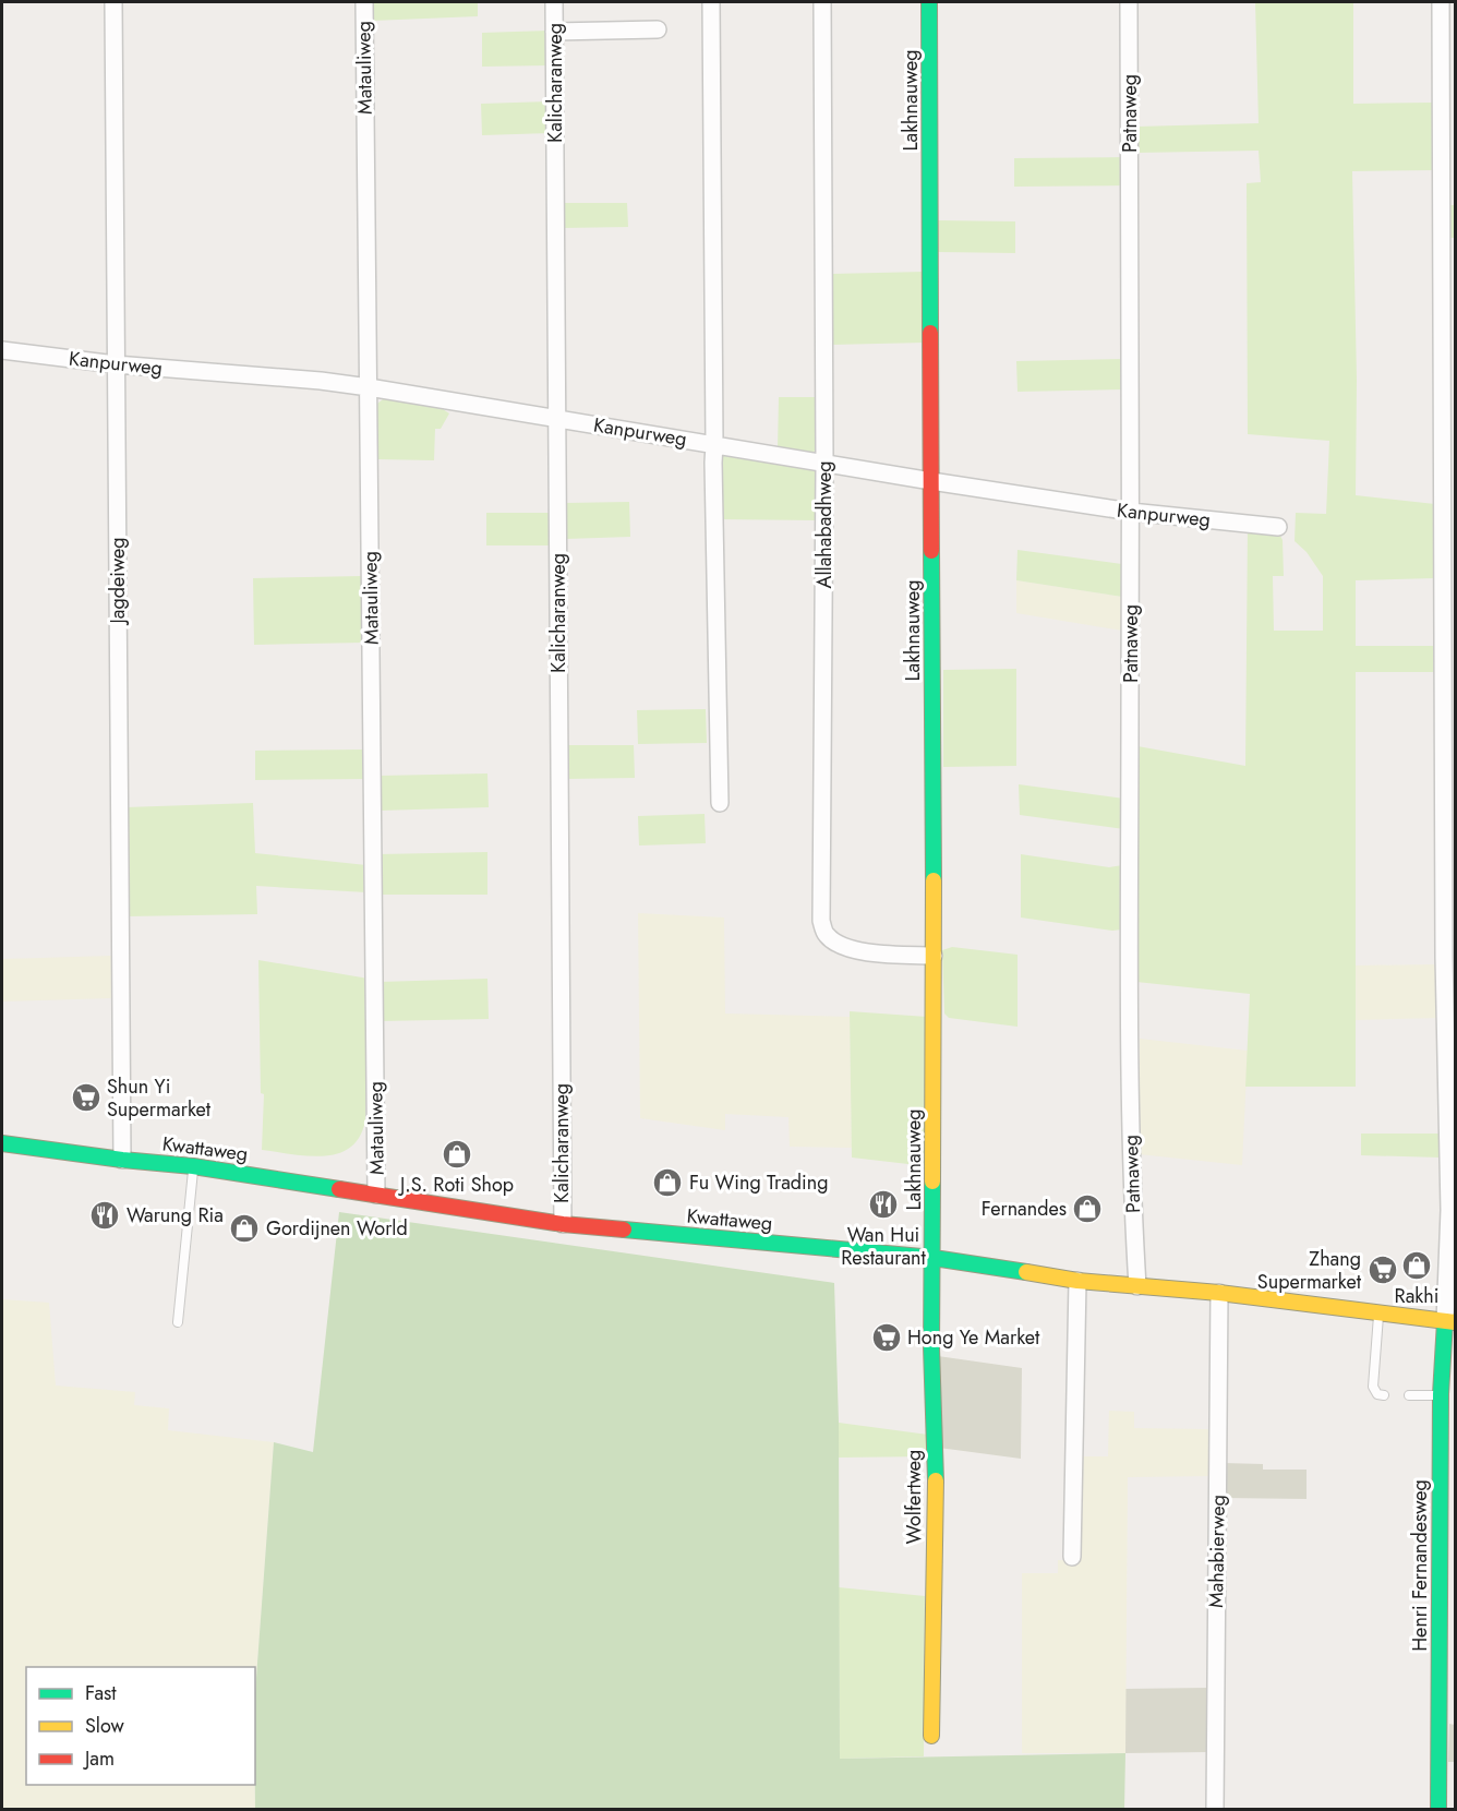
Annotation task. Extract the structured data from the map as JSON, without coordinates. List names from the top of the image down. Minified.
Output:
{"streets":{"street":["Matauliweg","Kalicharanweg","Lakhnauweg","Patnaweg","Kanpurweg","Allahabadhweg","Jagdeiweg","Kwattaweg","Wolfertweg","Mahabierweg","Henri Fernandesweg"]},"crossings":[["Matauliweg","Kanpurweg"],["Matauliweg","Kwattaweg"],["Kalicharanweg","Kanpurweg"],["Kalicharanweg","Kwattaweg"],["Lakhnauweg","Kanpurweg"],["Lakhnauweg","Allahabadhweg"],["Lakhnauweg","Kwattaweg"],["Lakhnauweg","Wolfertweg"],["Patnaweg","Kanpurweg"],["Patnaweg","Kwattaweg"],["Kanpurweg","Allahabadhweg"],["Kanpurweg","Jagdeiweg"],["Jagdeiweg","Kwattaweg"],["Kwattaweg","Wolfertweg"],["Kwattaweg","Mahabierweg"],["Kwattaweg","Henri Fernandesweg"]],"places":{"supermarket":["Shun Yi Supermarket","Zhang Supermarket","Hong Ye Market"],"shop":["J.S. Roti Shop","Fu Wing Trading","Fernandes","Gordijnen World","Rakhi"],"restaurant":["Wan Hui Restaurant","Warung Ria"]},"legend":["Fast","Slow","Jam"]}
